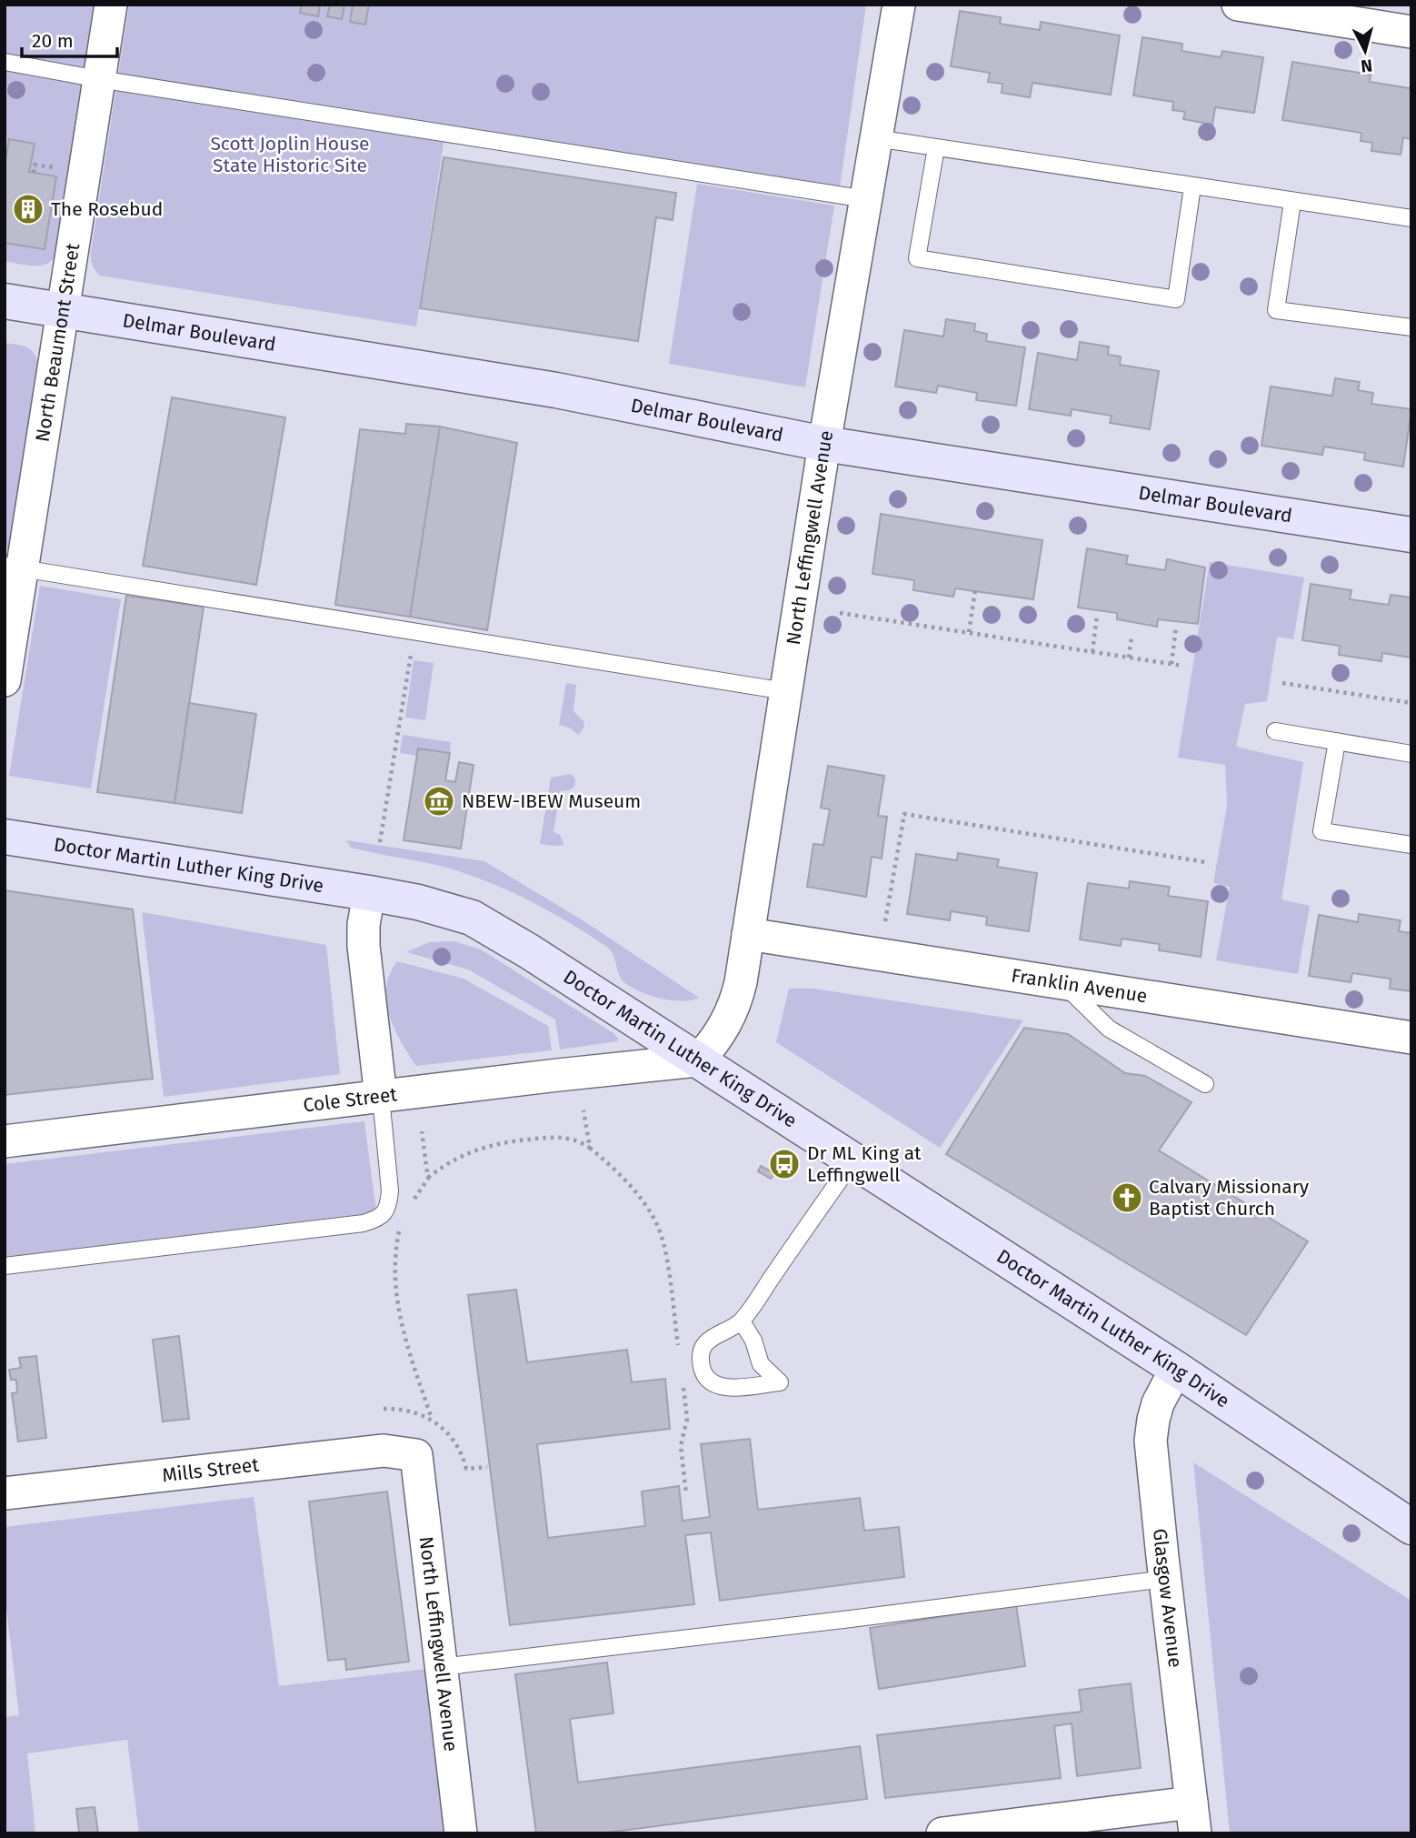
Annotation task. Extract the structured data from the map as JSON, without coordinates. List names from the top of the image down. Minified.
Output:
{"streets":{"main road":["Delmar Boulevard","Doctor Martin Luther King Drive"],"street":["North Beaumont Street","North Leffingwell Avenue","Franklin Avenue","Cole Street","Mills Street","Glasgow Avenue"]},"crossings":[["Delmar Boulevard","North Beaumont Street"],["Delmar Boulevard","North Leffingwell Avenue"],["North Leffingwell Avenue","Doctor Martin Luther King Drive"],["North Leffingwell Avenue","Franklin Avenue"],["North Leffingwell Avenue","Cole Street"],["North Leffingwell Avenue","Mills Street"],["Doctor Martin Luther King Drive","Cole Street"],["Doctor Martin Luther King Drive","Glasgow Avenue"]],"parks":["Scott Joplin House State Historic Site"],"places":{"building":["The Rosebud"],"museum":["NBEW-IBEW Museum"],"bus stop":["Dr ML King at Leffingwell"],"church":["Calvary Missionary Baptist Church"]},"scale_bar":"20 m","north":"bottom"}
